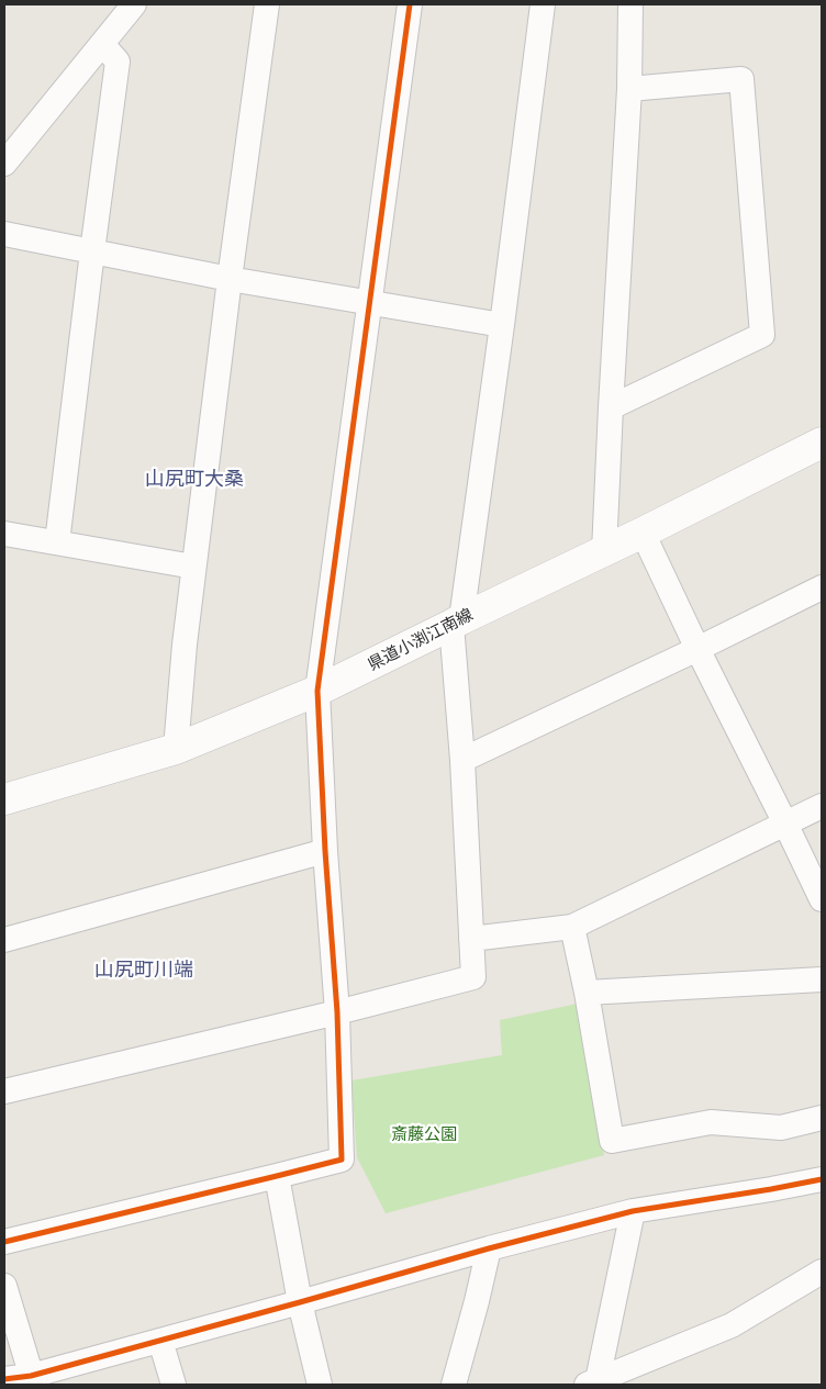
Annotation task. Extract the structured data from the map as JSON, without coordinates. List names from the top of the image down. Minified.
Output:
{"streets":{"main road":["県道小渕江南線"]},"districts":["山尻町大桑","山尻町川端"],"parks":["斎藤公園"]}
